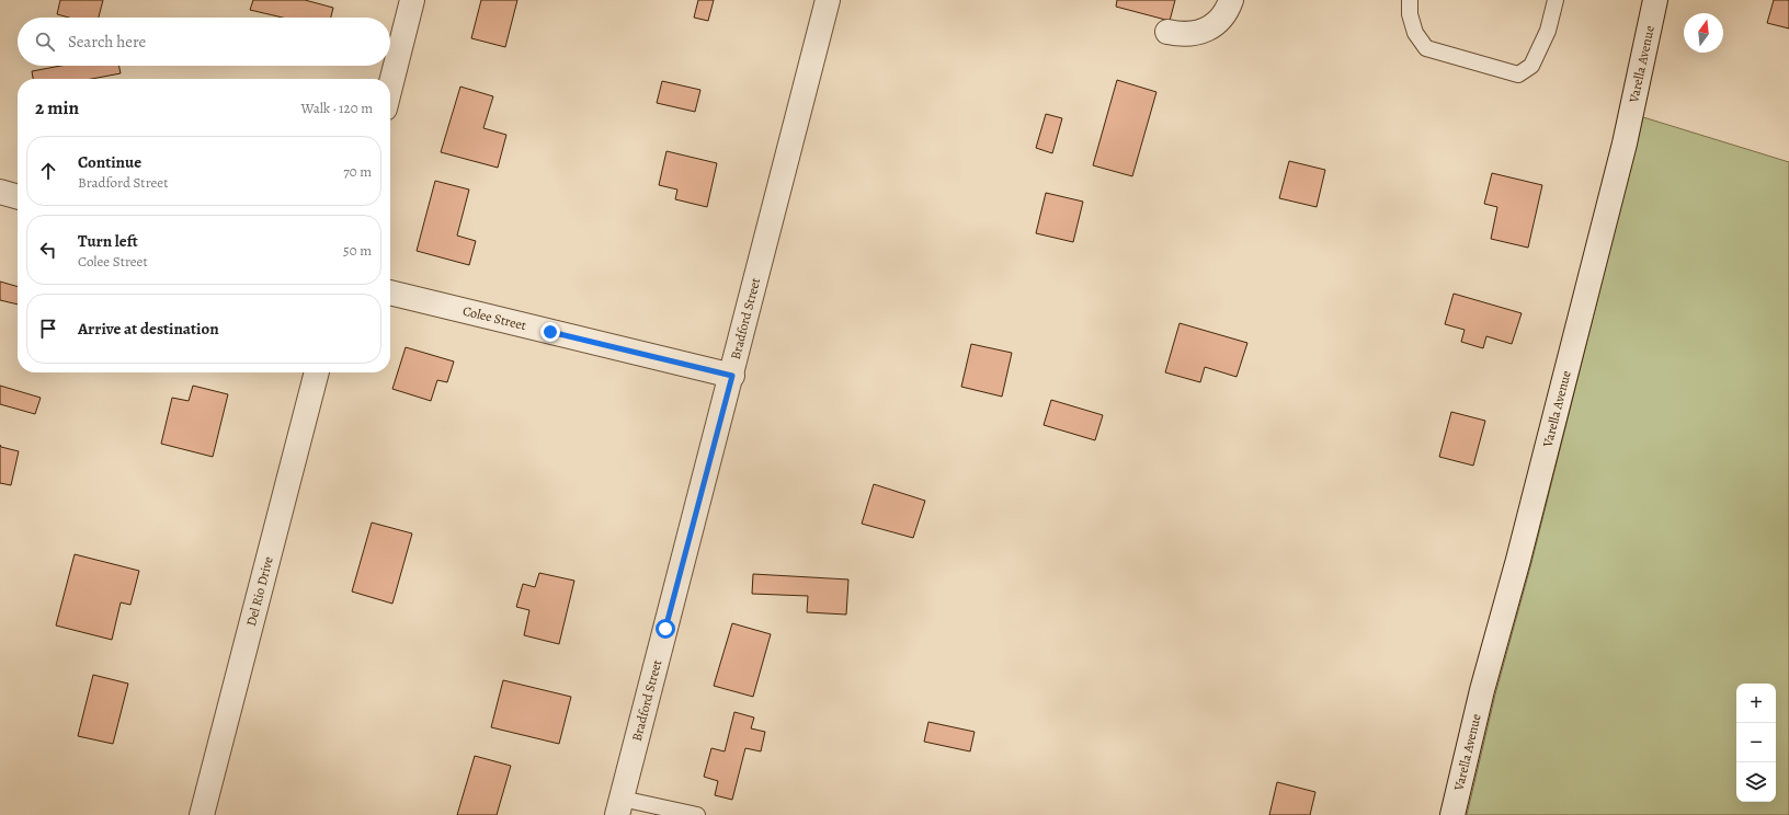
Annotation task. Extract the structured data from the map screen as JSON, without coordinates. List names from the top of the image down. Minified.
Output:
{"streets":{"street":["Varella Avenue","Colee Street","Bradford Street","Del Rio Drive"]},"crossings":[["Colee Street","Bradford Street"]],"north":"top","page":{"search":"Search here","heading":["2 min","Walk · 120 m"],"list":[["Continue","Bradford Street","70 m"],["Turn left","Colee Street","50 m"],"Arrive at destination"],"map_buttons":["+","−"]}}
